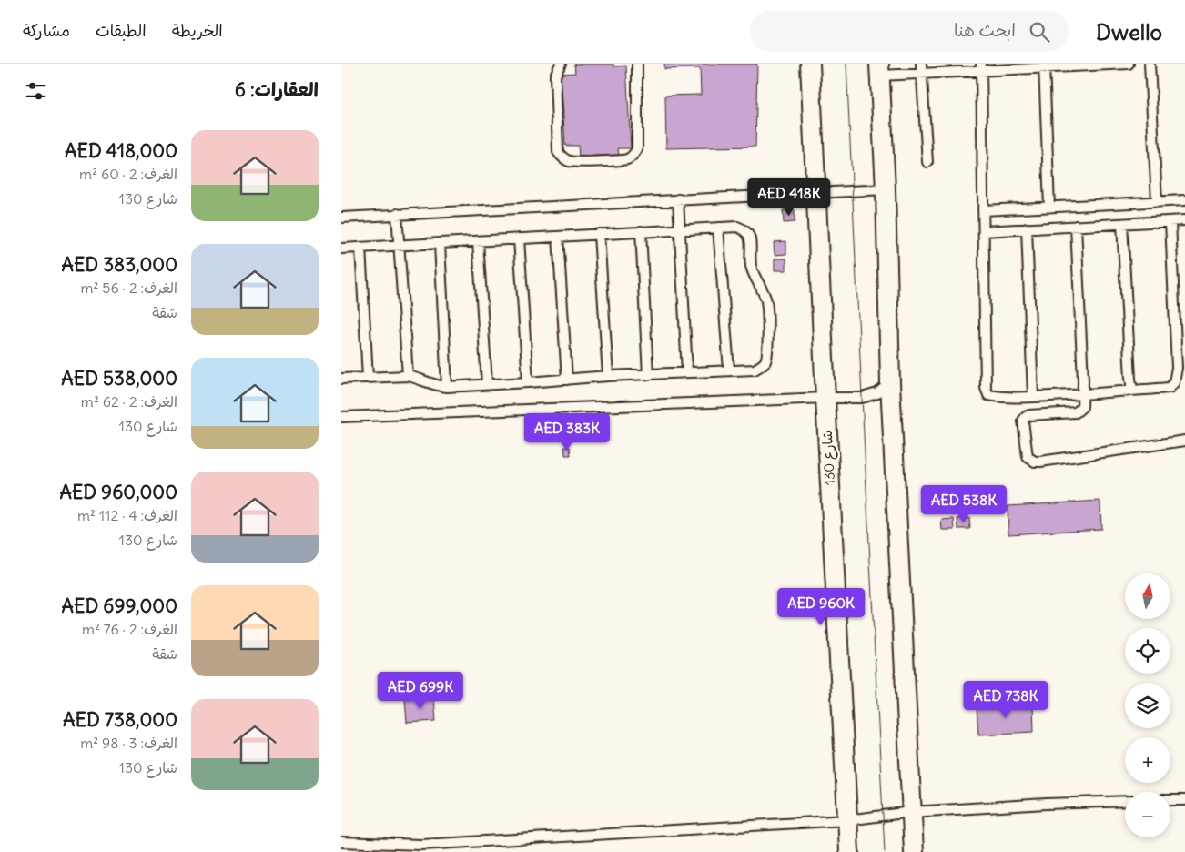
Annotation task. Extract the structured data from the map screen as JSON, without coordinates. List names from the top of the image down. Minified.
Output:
{"streets":{"street":["شارع 130"]},"north":"top","page":{"header":"Dwello","search":"ابحث هنا","nav":["الخريطة","الطبقات","مشاركة"],"heading":"العقارات: 6","list":[{"name":"AED 418,000","note":"الغرف: 2 · 60 m² · شارع 130"},{"name":"AED 383,000","note":"الغرف: 2 · 56 m² · شقة"},{"name":"AED 538,000","note":"الغرف: 2 · 62 m² · شارع 130"},{"name":"AED 960,000","note":"الغرف: 4 · 112 m² · شارع 130"},{"name":"AED 699,000","note":"الغرف: 2 · 76 m² · شقة"},{"name":"AED 738,000","note":"الغرف: 3 · 98 m² · شارع 130"}],"price":["AED 418K","AED 383K","AED 538K","AED 960K","AED 699K","AED 738K"],"map_buttons":["+","−"]}}
